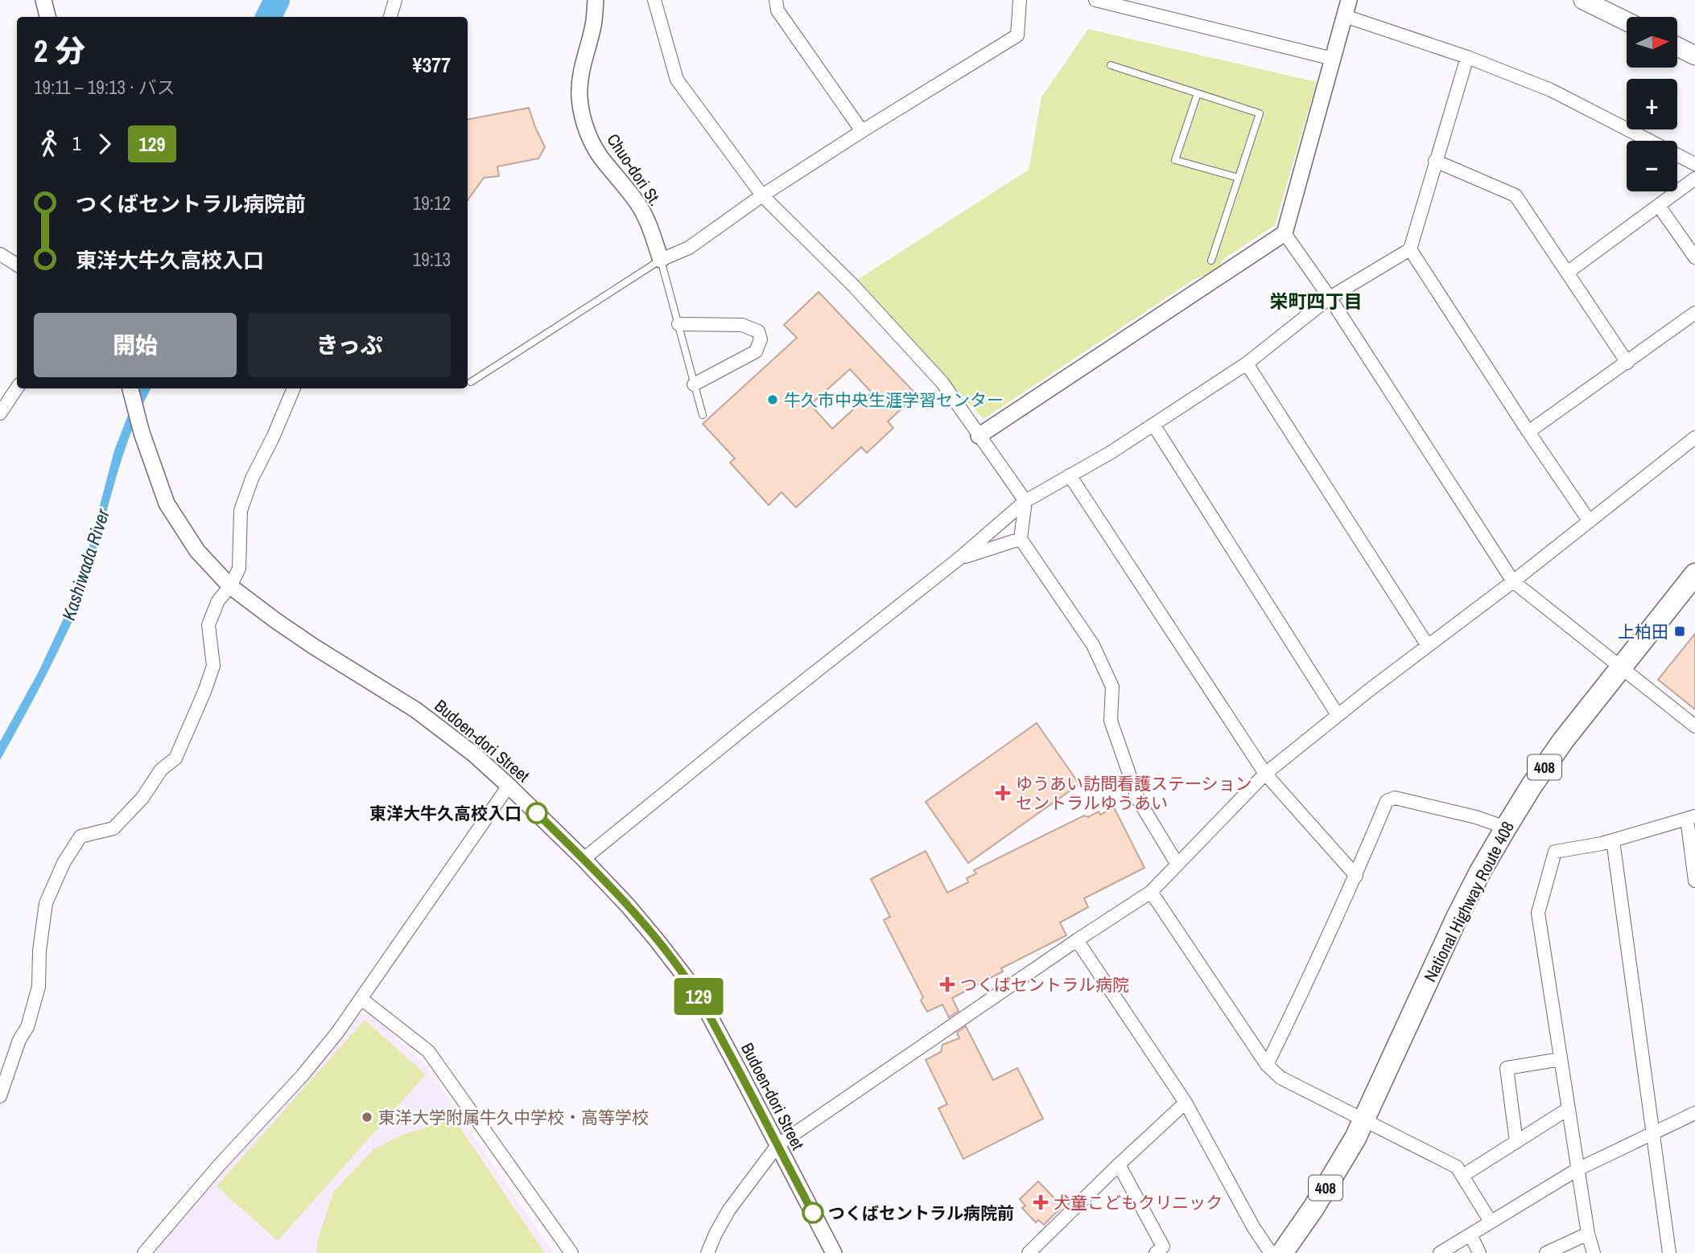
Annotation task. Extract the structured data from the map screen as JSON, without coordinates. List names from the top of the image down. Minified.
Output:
{"streets":{"highway":["408","National Highway Route 408"],"street":["Chuo-dori St.","Budoen-dori Street"]},"districts":["栄町四丁目"],"water":["Kashiwada River"],"places":{"other":["牛久市中央生涯学習センター","東洋大牛久高校入口","東洋大学附属牛久中学校・高等学校","つくばセントラル病院前"],"transit":["上柏田"],"health":["ゆうあい訪問看護ステーション セントラルゆうあい","つくばセントラル病院","犬童こどもクリニック"]},"lines":["bus line 129"],"north":"right","page":{"on_map":"129","map_buttons":["+","−"],"heading":["2 分","19:11 – 19:13 · バス","¥377"],"legs":["1","129"],"list":[{"name":"つくばセントラル病院前","value":"19:12"},{"name":"東洋大牛久高校入口","value":"19:13"}],"buttons":["開始","きっぷ"]}}
